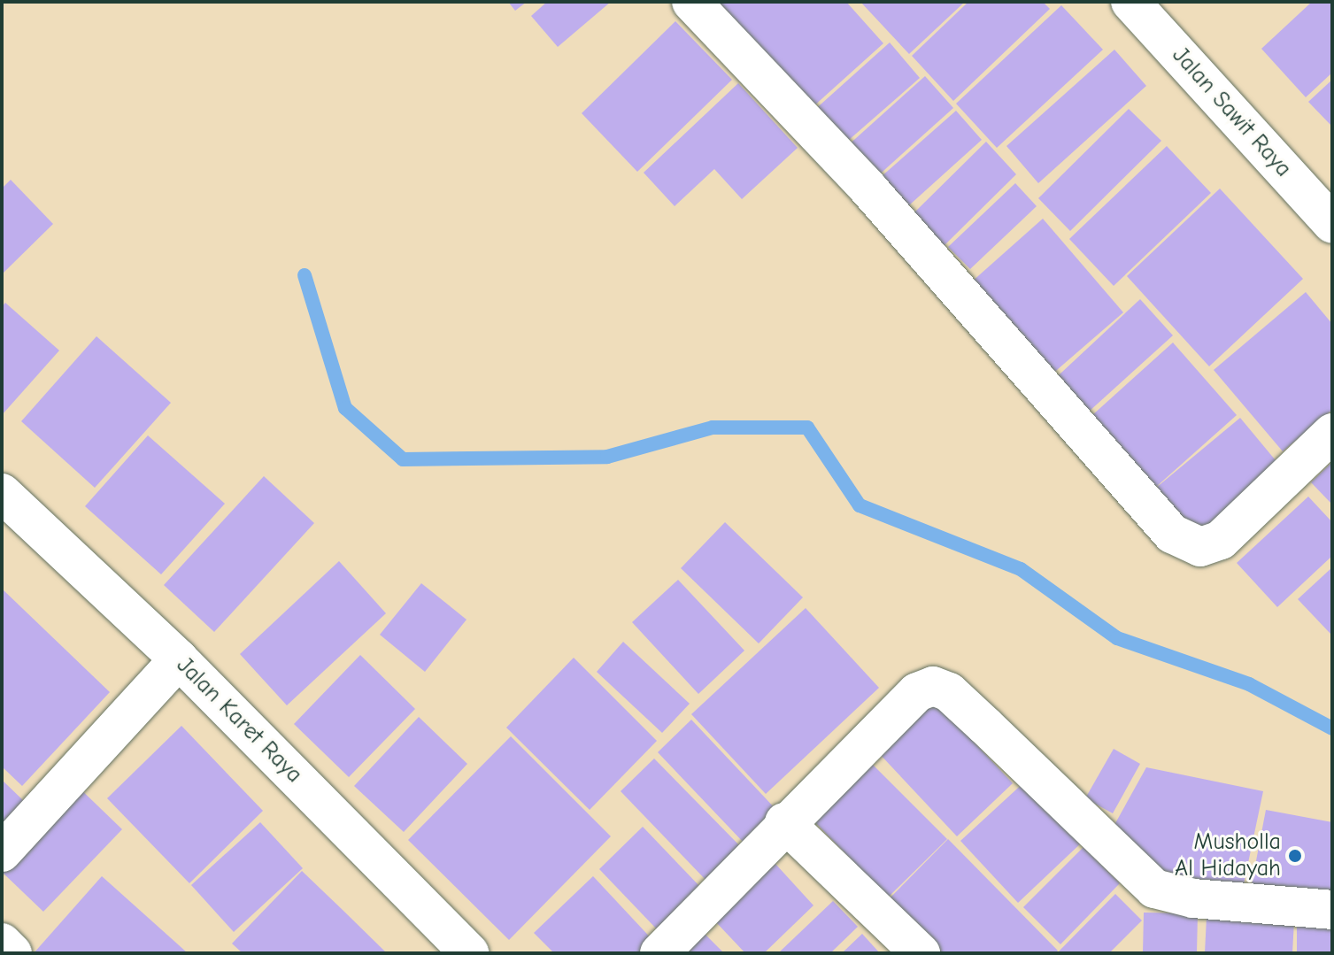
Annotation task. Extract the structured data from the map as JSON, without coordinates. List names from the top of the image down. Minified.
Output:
{"streets":{"street":["Jalan Sawit Raya","Jalan Karet Raya"]},"places":["Musholla Al Hidayah"]}
